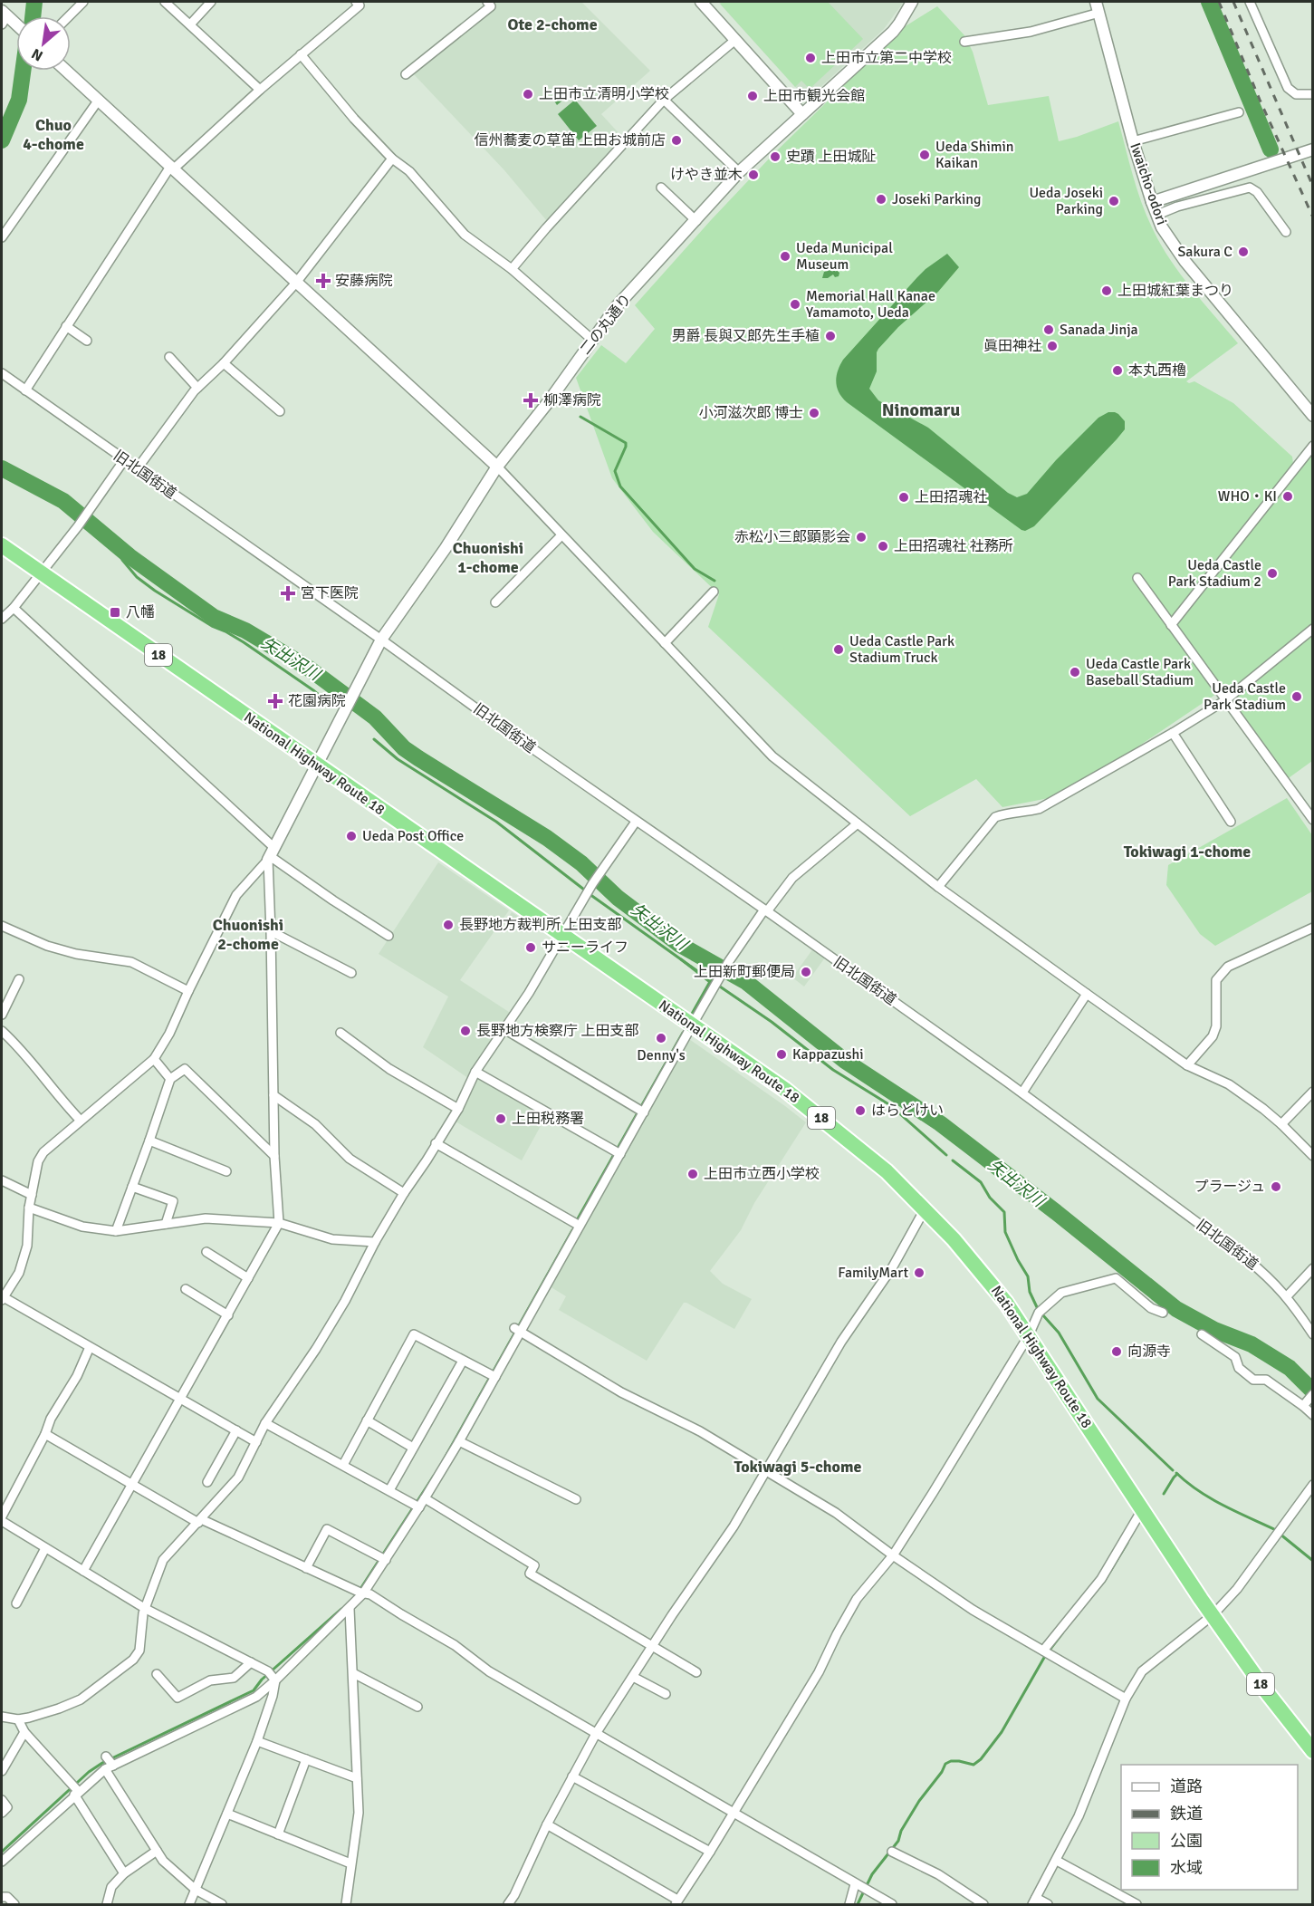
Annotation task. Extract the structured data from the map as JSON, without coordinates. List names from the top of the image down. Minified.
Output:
{"streets":{"highway":["18","National Highway Route 18"],"street":["Iwaicho-odori","二の丸通り","旧北国街道"]},"crossings":[["二の丸通り","旧北国街道"],["二の丸通り","National Highway Route 18"]],"districts":["Ote 2-chome","Chuo 4-chome","Ninomaru","Chuonishi 1-chome","Tokiwagi 1-chome","Chuonishi 2-chome","Tokiwagi 5-chome"],"water":["矢出沢川"],"places":{"other":["上田市立第二中学校","上田市立清明小学校","上田市観光会館","信州蕎麦の草笛 上田お城前店","Ueda Shimin Kaikan","史蹟 上田城阯","けやき並木","Joseki Parking","Ueda Joseki Parking","Sakura C","Ueda Municipal Museum","上田城紅葉まつり","Memorial Hall Kanae Yamamoto, Ueda","Sanada Jinja","男爵 長與又郎先生手植","眞田神社","本丸西櫓","小河滋次郎 博士","WHO・KI","上田招魂社","赤松小三郎顕影会","上田招魂社 社務所","Ueda Castle Park Stadium 2","Ueda Castle Park Stadium Truck","Ueda Castle Park Baseball Stadium","Ueda Castle Park Stadium","Ueda Post Office","長野地方裁判所 上田支部","サニーライフ","上田新町郵便局","長野地方検察庁 上田支部","Denny's","Kappazushi","はらどけい","上田税務署","上田市立西小学校","プラージュ","FamilyMart","向源寺"],"health":["安藤病院","柳澤病院","宮下医院","花園病院"],"transit":["八幡"]},"legend":["道路","鉄道","公園","水域"],"north":"bottom left"}
